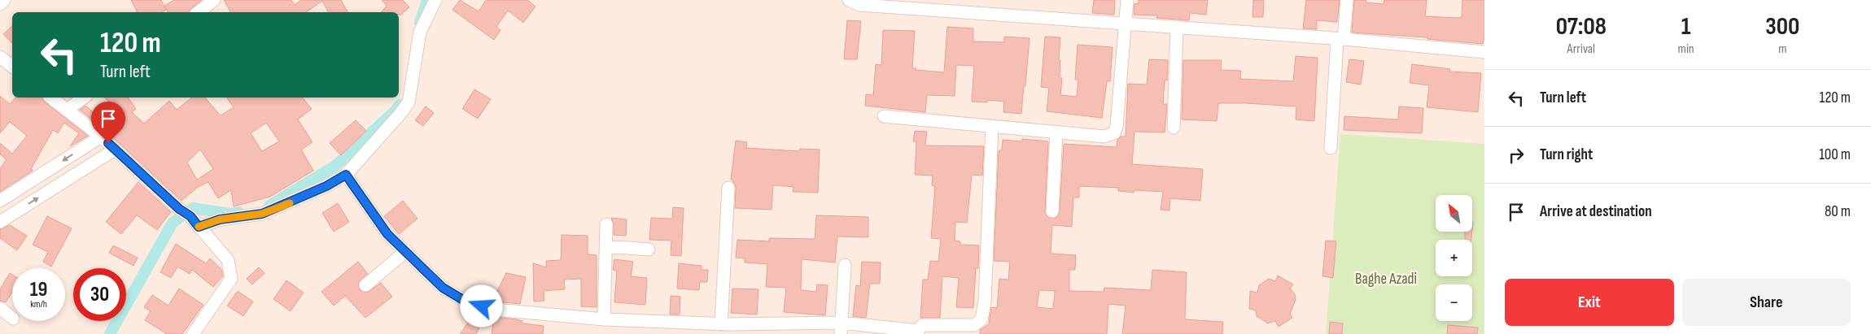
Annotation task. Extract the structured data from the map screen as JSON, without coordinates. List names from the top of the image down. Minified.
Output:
{"parks":["Baghe Azadi"],"north":"top left","page":{"eta":["07:08","Arrival","1","min","300","m"],"turn":["120 m","Turn left"],"list":[{"name":"Turn left","value":"120 m"},{"name":"Turn right","value":"100 m"},{"name":"Arrive at destination","value":"80 m"}],"map_buttons":["+","−"],"speed":"19 km/h","limit":"30","buttons":["Exit","Share"]}}
